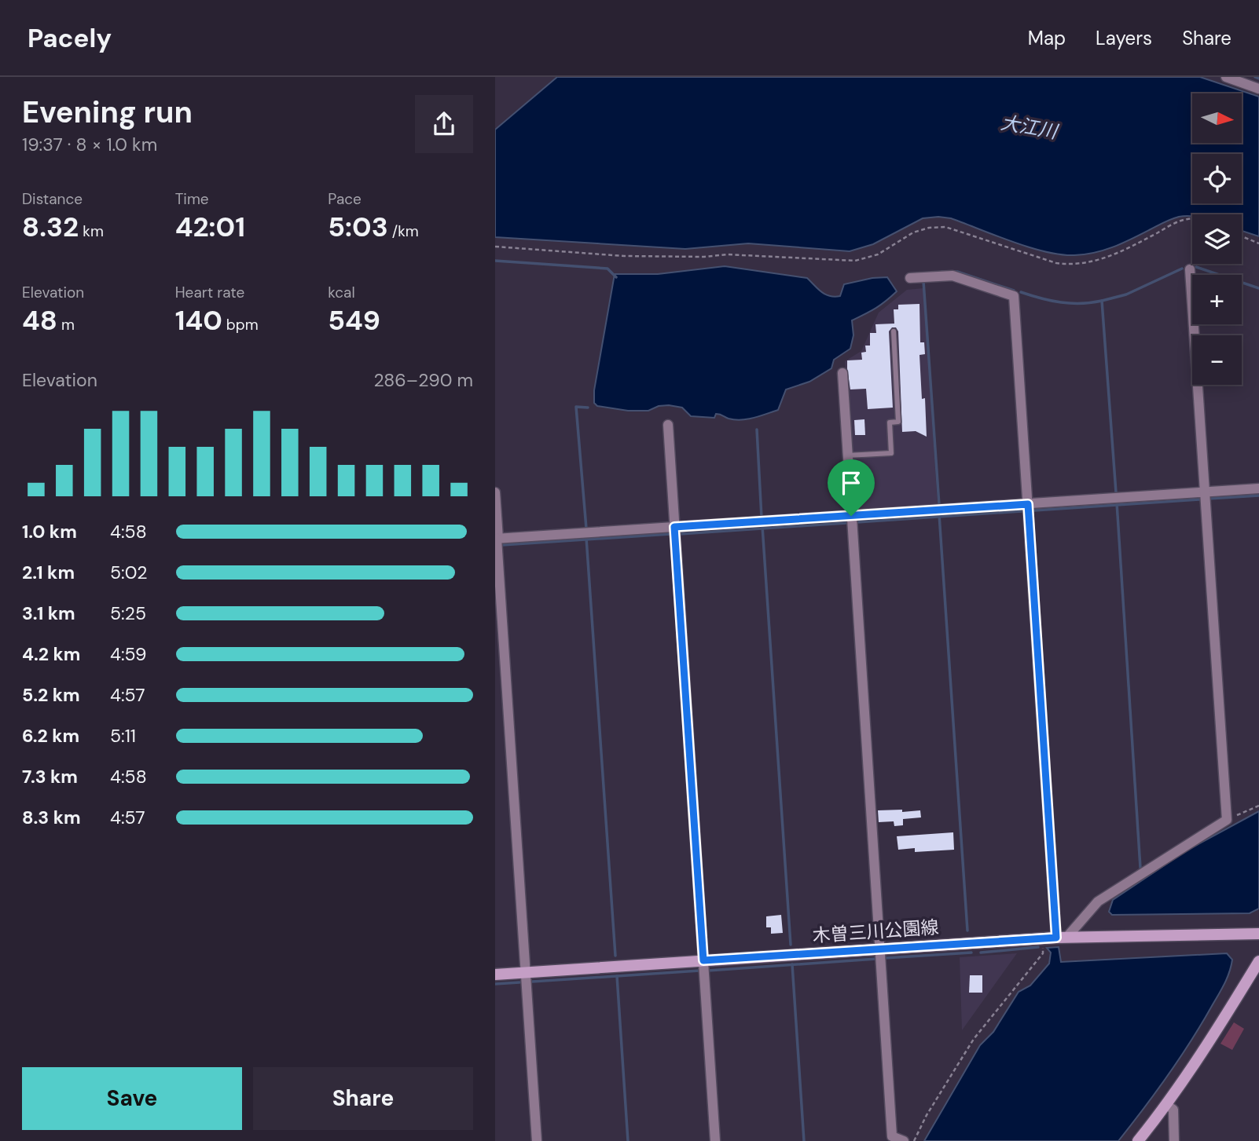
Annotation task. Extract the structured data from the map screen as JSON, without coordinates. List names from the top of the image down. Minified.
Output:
{"streets":{"main road":["木曽三川公園線"]},"water":["大江川"],"north":"right","page":{"header":"Pacely","nav":["Map","Layers","Share"],"heading":["Evening run","19:37 · 8 × 1.0 km"],"map_buttons":["+","−"],"stats":[["Distance","8.32 km"],["Time","42:01"],["Pace","5:03 /km"],["Elevation","48 m"],["Heart rate","140 bpm"],["kcal","549"]],"chart":["Elevation","286–290 m"],"list":[{"name":"1.0 km","note":"4:58"},{"name":"2.1 km","note":"5:02"},{"name":"3.1 km","note":"5:25"},{"name":"4.2 km","note":"4:59"},{"name":"5.2 km","note":"4:57"},{"name":"6.2 km","note":"5:11"},{"name":"7.3 km","note":"4:58"},{"name":"8.3 km","note":"4:57"}],"buttons":["Save","Share"]}}
